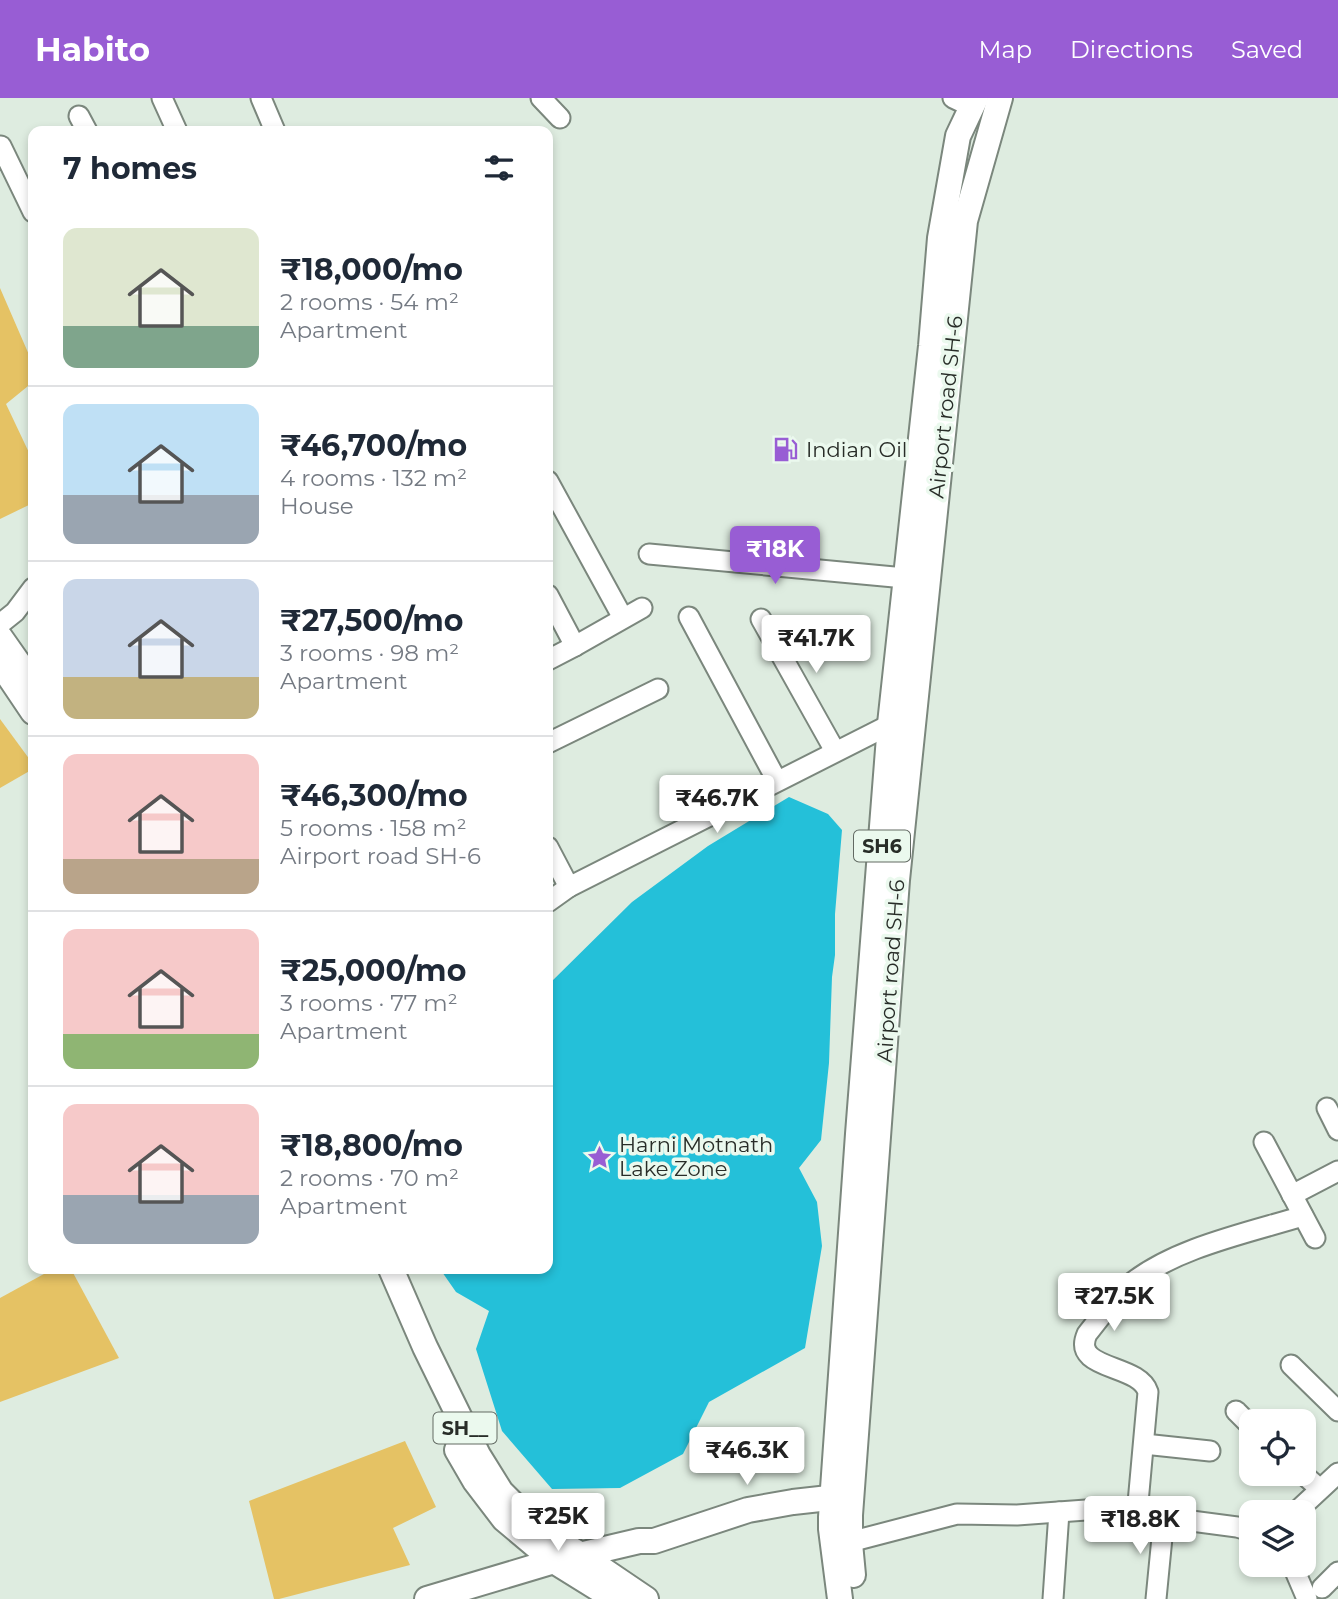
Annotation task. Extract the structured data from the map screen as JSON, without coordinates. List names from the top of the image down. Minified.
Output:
{"streets":{"main road":["Airport road SH-6","SH6","SH__"]},"crossings":[["Airport road SH-6","SH6"]],"places":{"fuel station":["Indian Oil"],"place":["Harni Motnath Lake Zone"]},"page":{"header":"Habito","nav":["Map","Directions","Saved"],"heading":"7 homes","list":[{"name":"₹18,000/mo","note":"2 rooms · 54 m² · Apartment"},{"name":"₹46,700/mo","note":"4 rooms · 132 m² · House"},{"name":"₹27,500/mo","note":"3 rooms · 98 m² · Apartment"},{"name":"₹46,300/mo","note":"5 rooms · 158 m² · Airport road SH-6"},{"name":"₹25,000/mo","note":"3 rooms · 77 m² · Apartment"},{"name":"₹18,800/mo","note":"2 rooms · 70 m² · Apartment"}],"price":["₹18K","₹41.7K","₹46.7K","₹27.5K","₹46.3K","₹25K","₹18.8K"]}}
